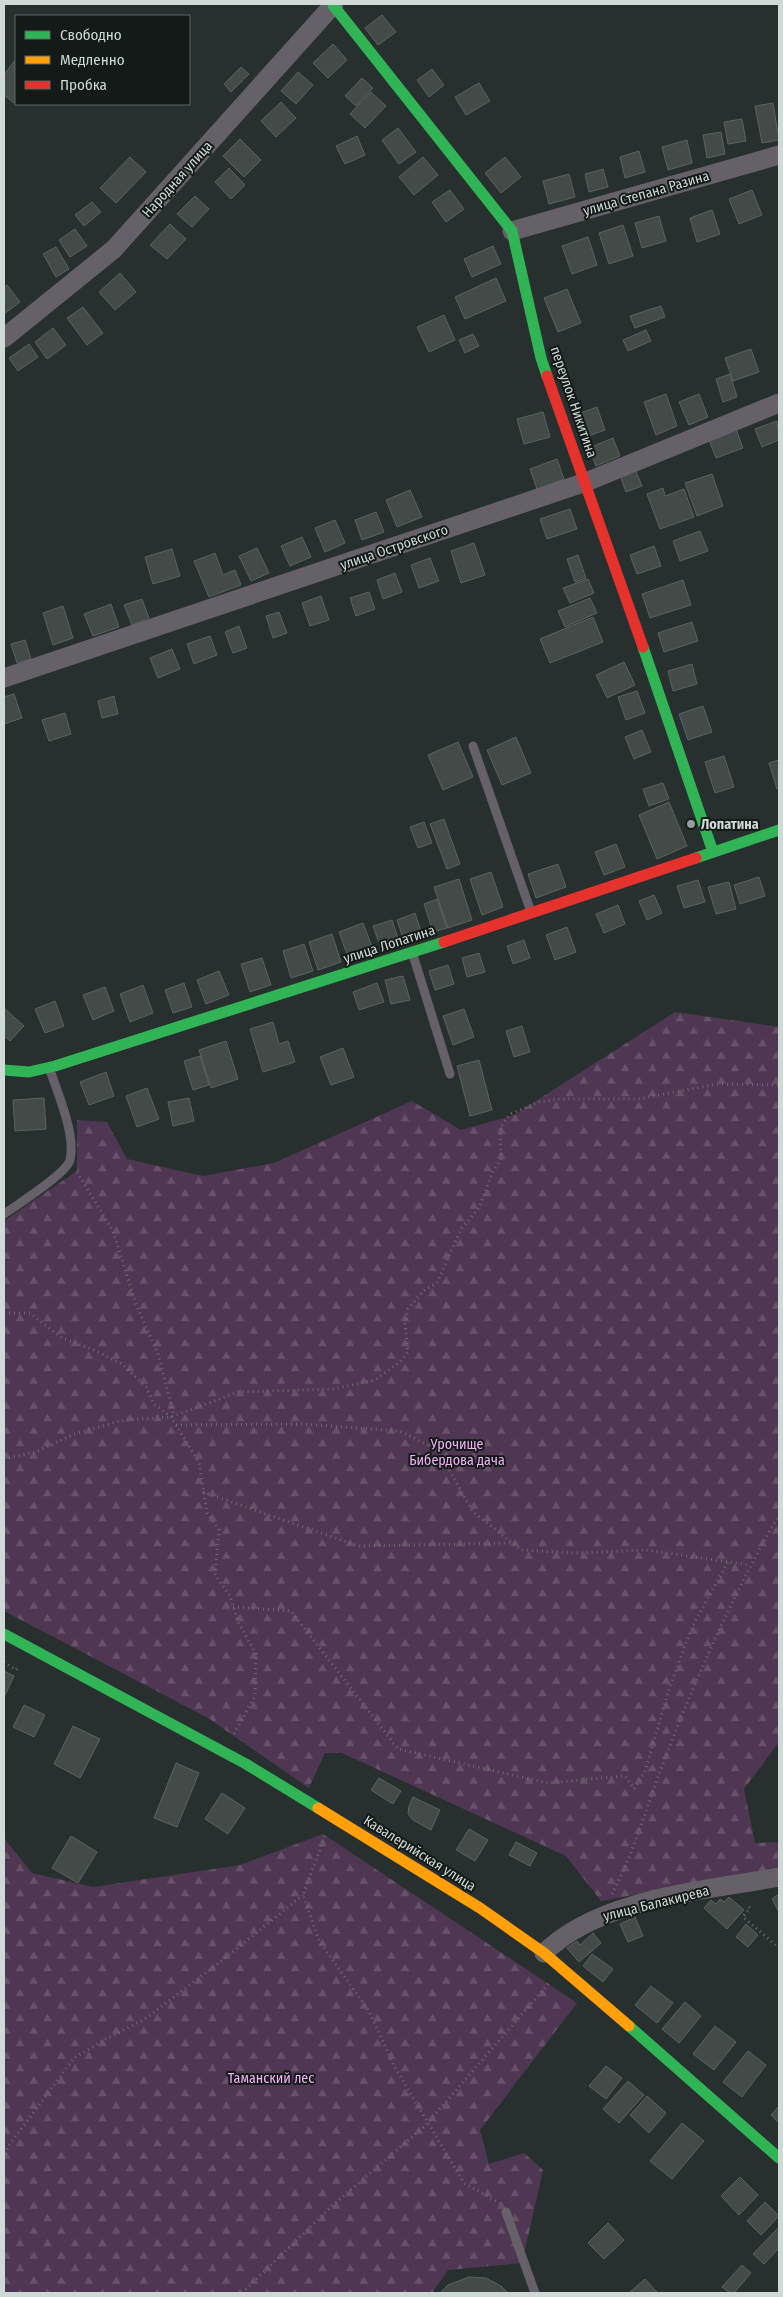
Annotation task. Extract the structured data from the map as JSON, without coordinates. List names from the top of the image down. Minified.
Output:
{"streets":{"street":["Народная улица","улица Степана Разина","переулок Никитина","улица Островского","улица Лопатина","Кавалерийская улица","улица Балакирева"]},"crossings":[["Народная улица","переулок Никитина"],["улица Степана Разина","переулок Никитина"],["переулок Никитина","улица Островского"],["переулок Никитина","улица Лопатина"],["Кавалерийская улица","улица Балакирева"]],"parks":["Урочище Бибердова дача","Таманский лес"],"places":["Лопатина"],"legend":["Свободно","Медленно","Пробка"]}
